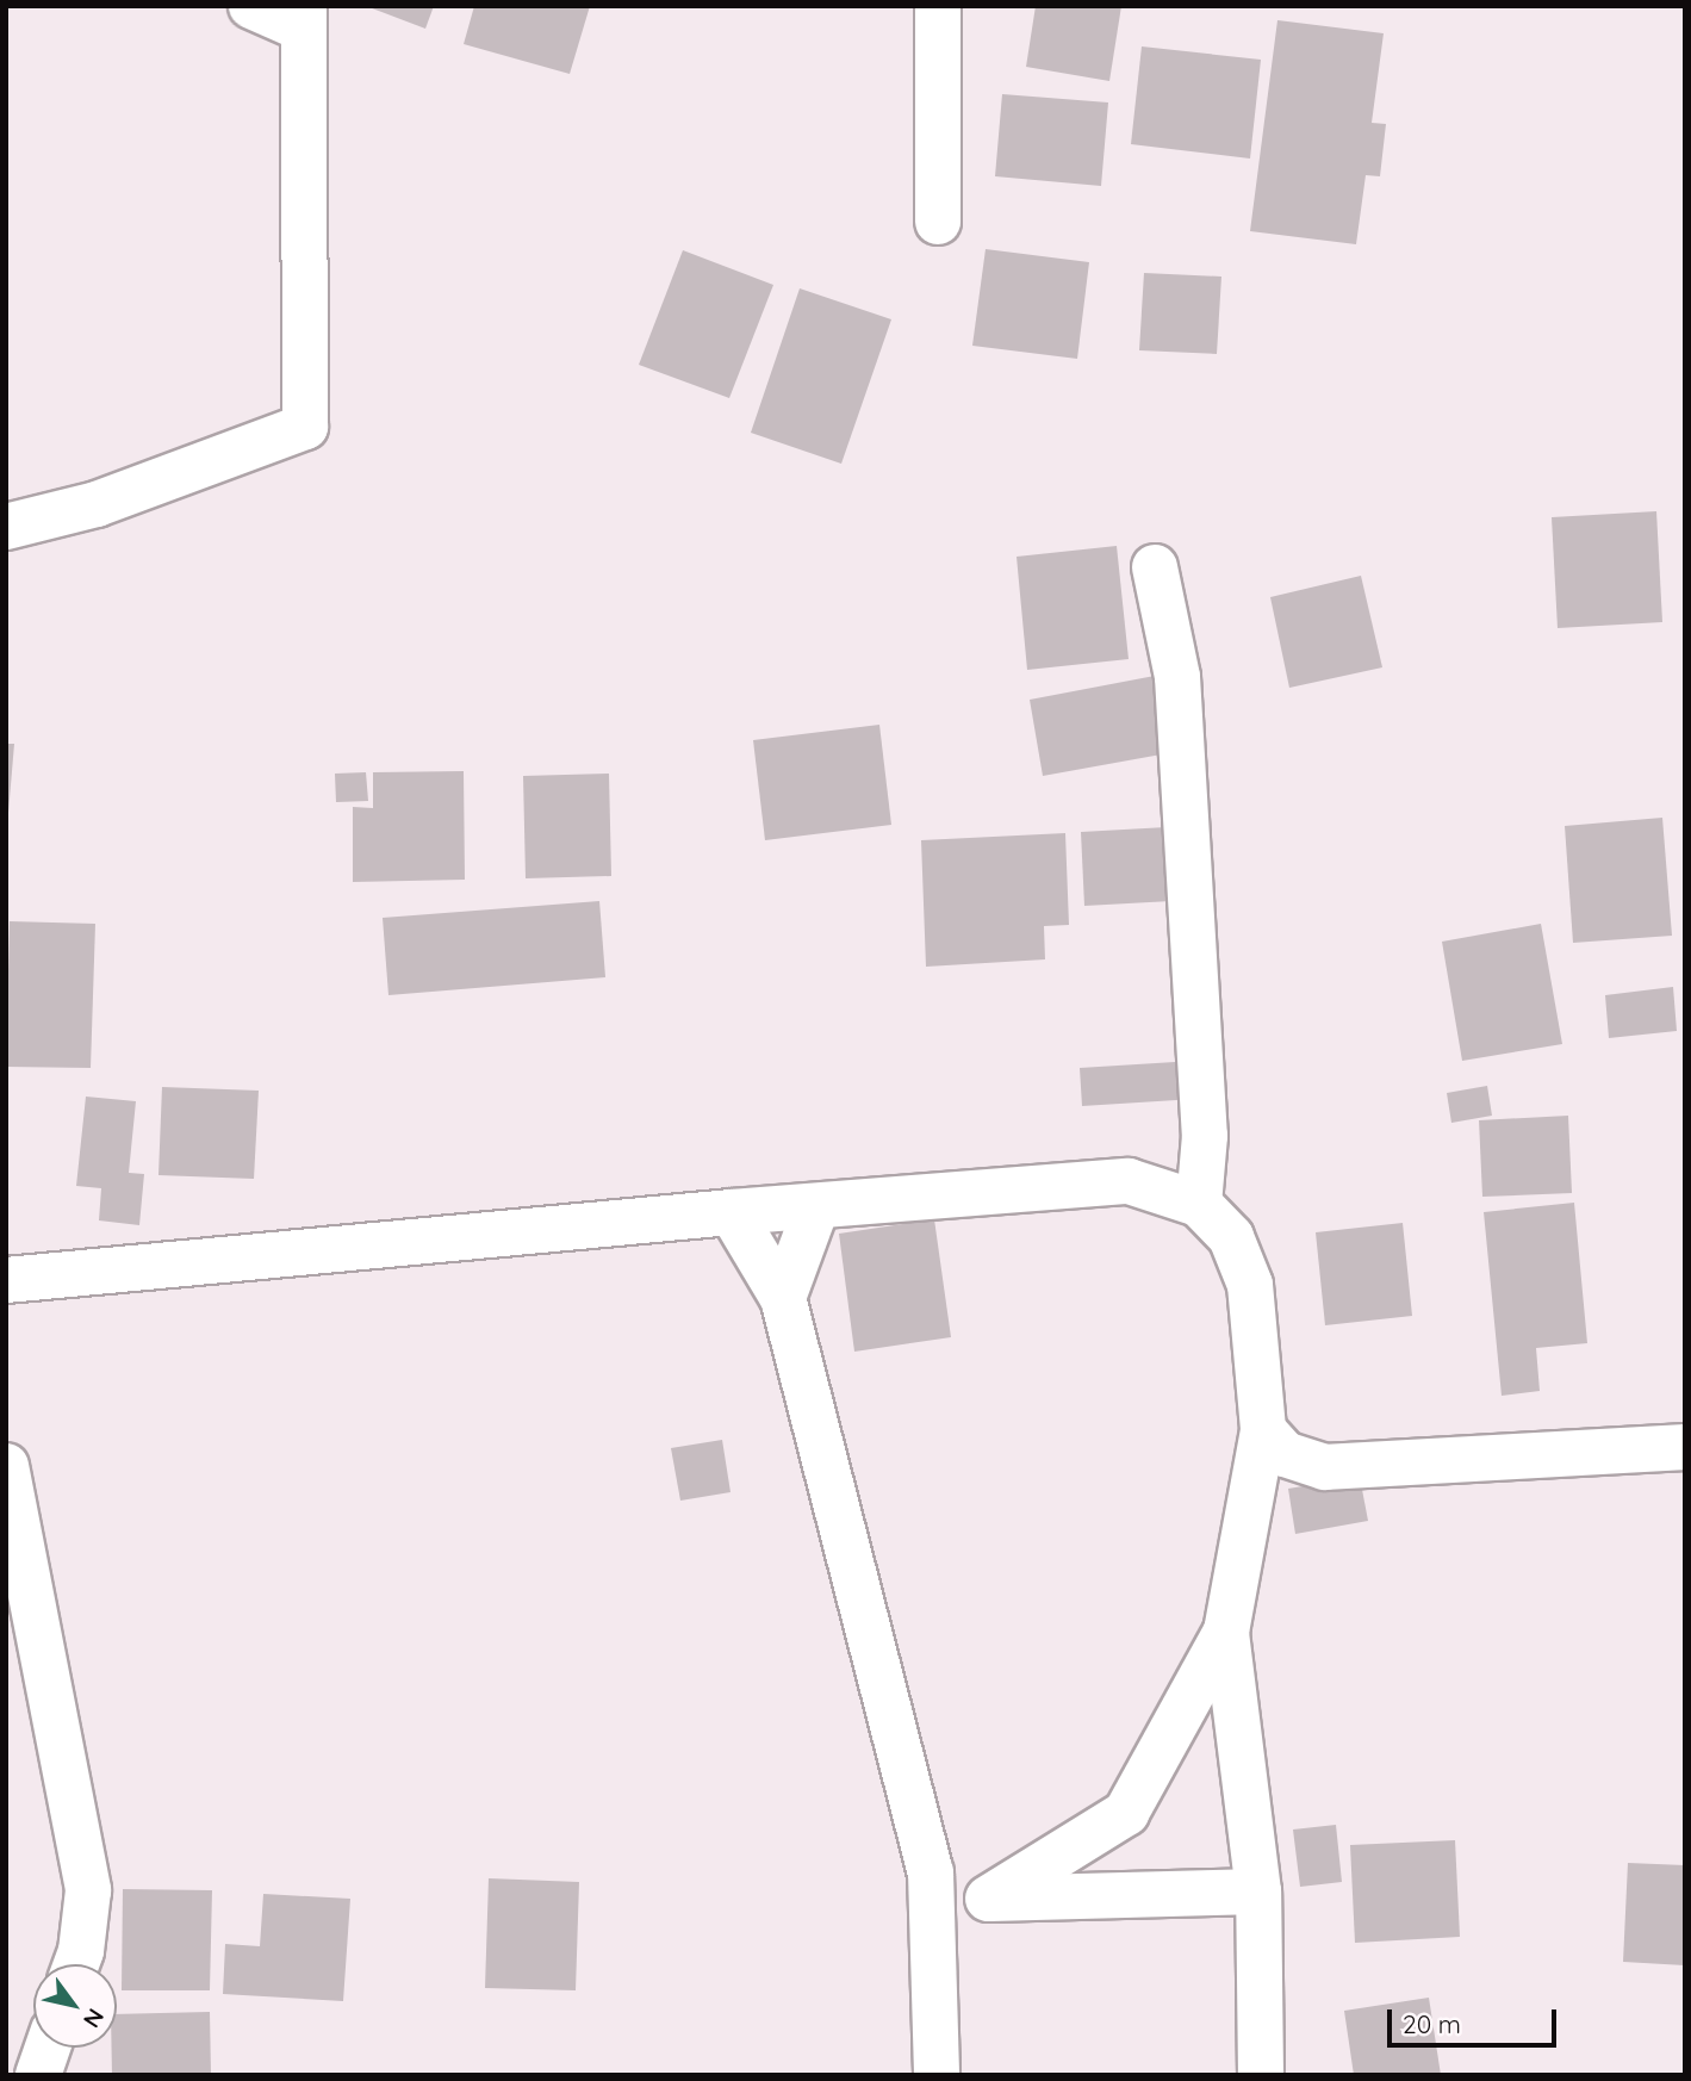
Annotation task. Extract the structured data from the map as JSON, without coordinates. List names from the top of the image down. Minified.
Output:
{"scale_bar":"20 m","north":"bottom right"}
